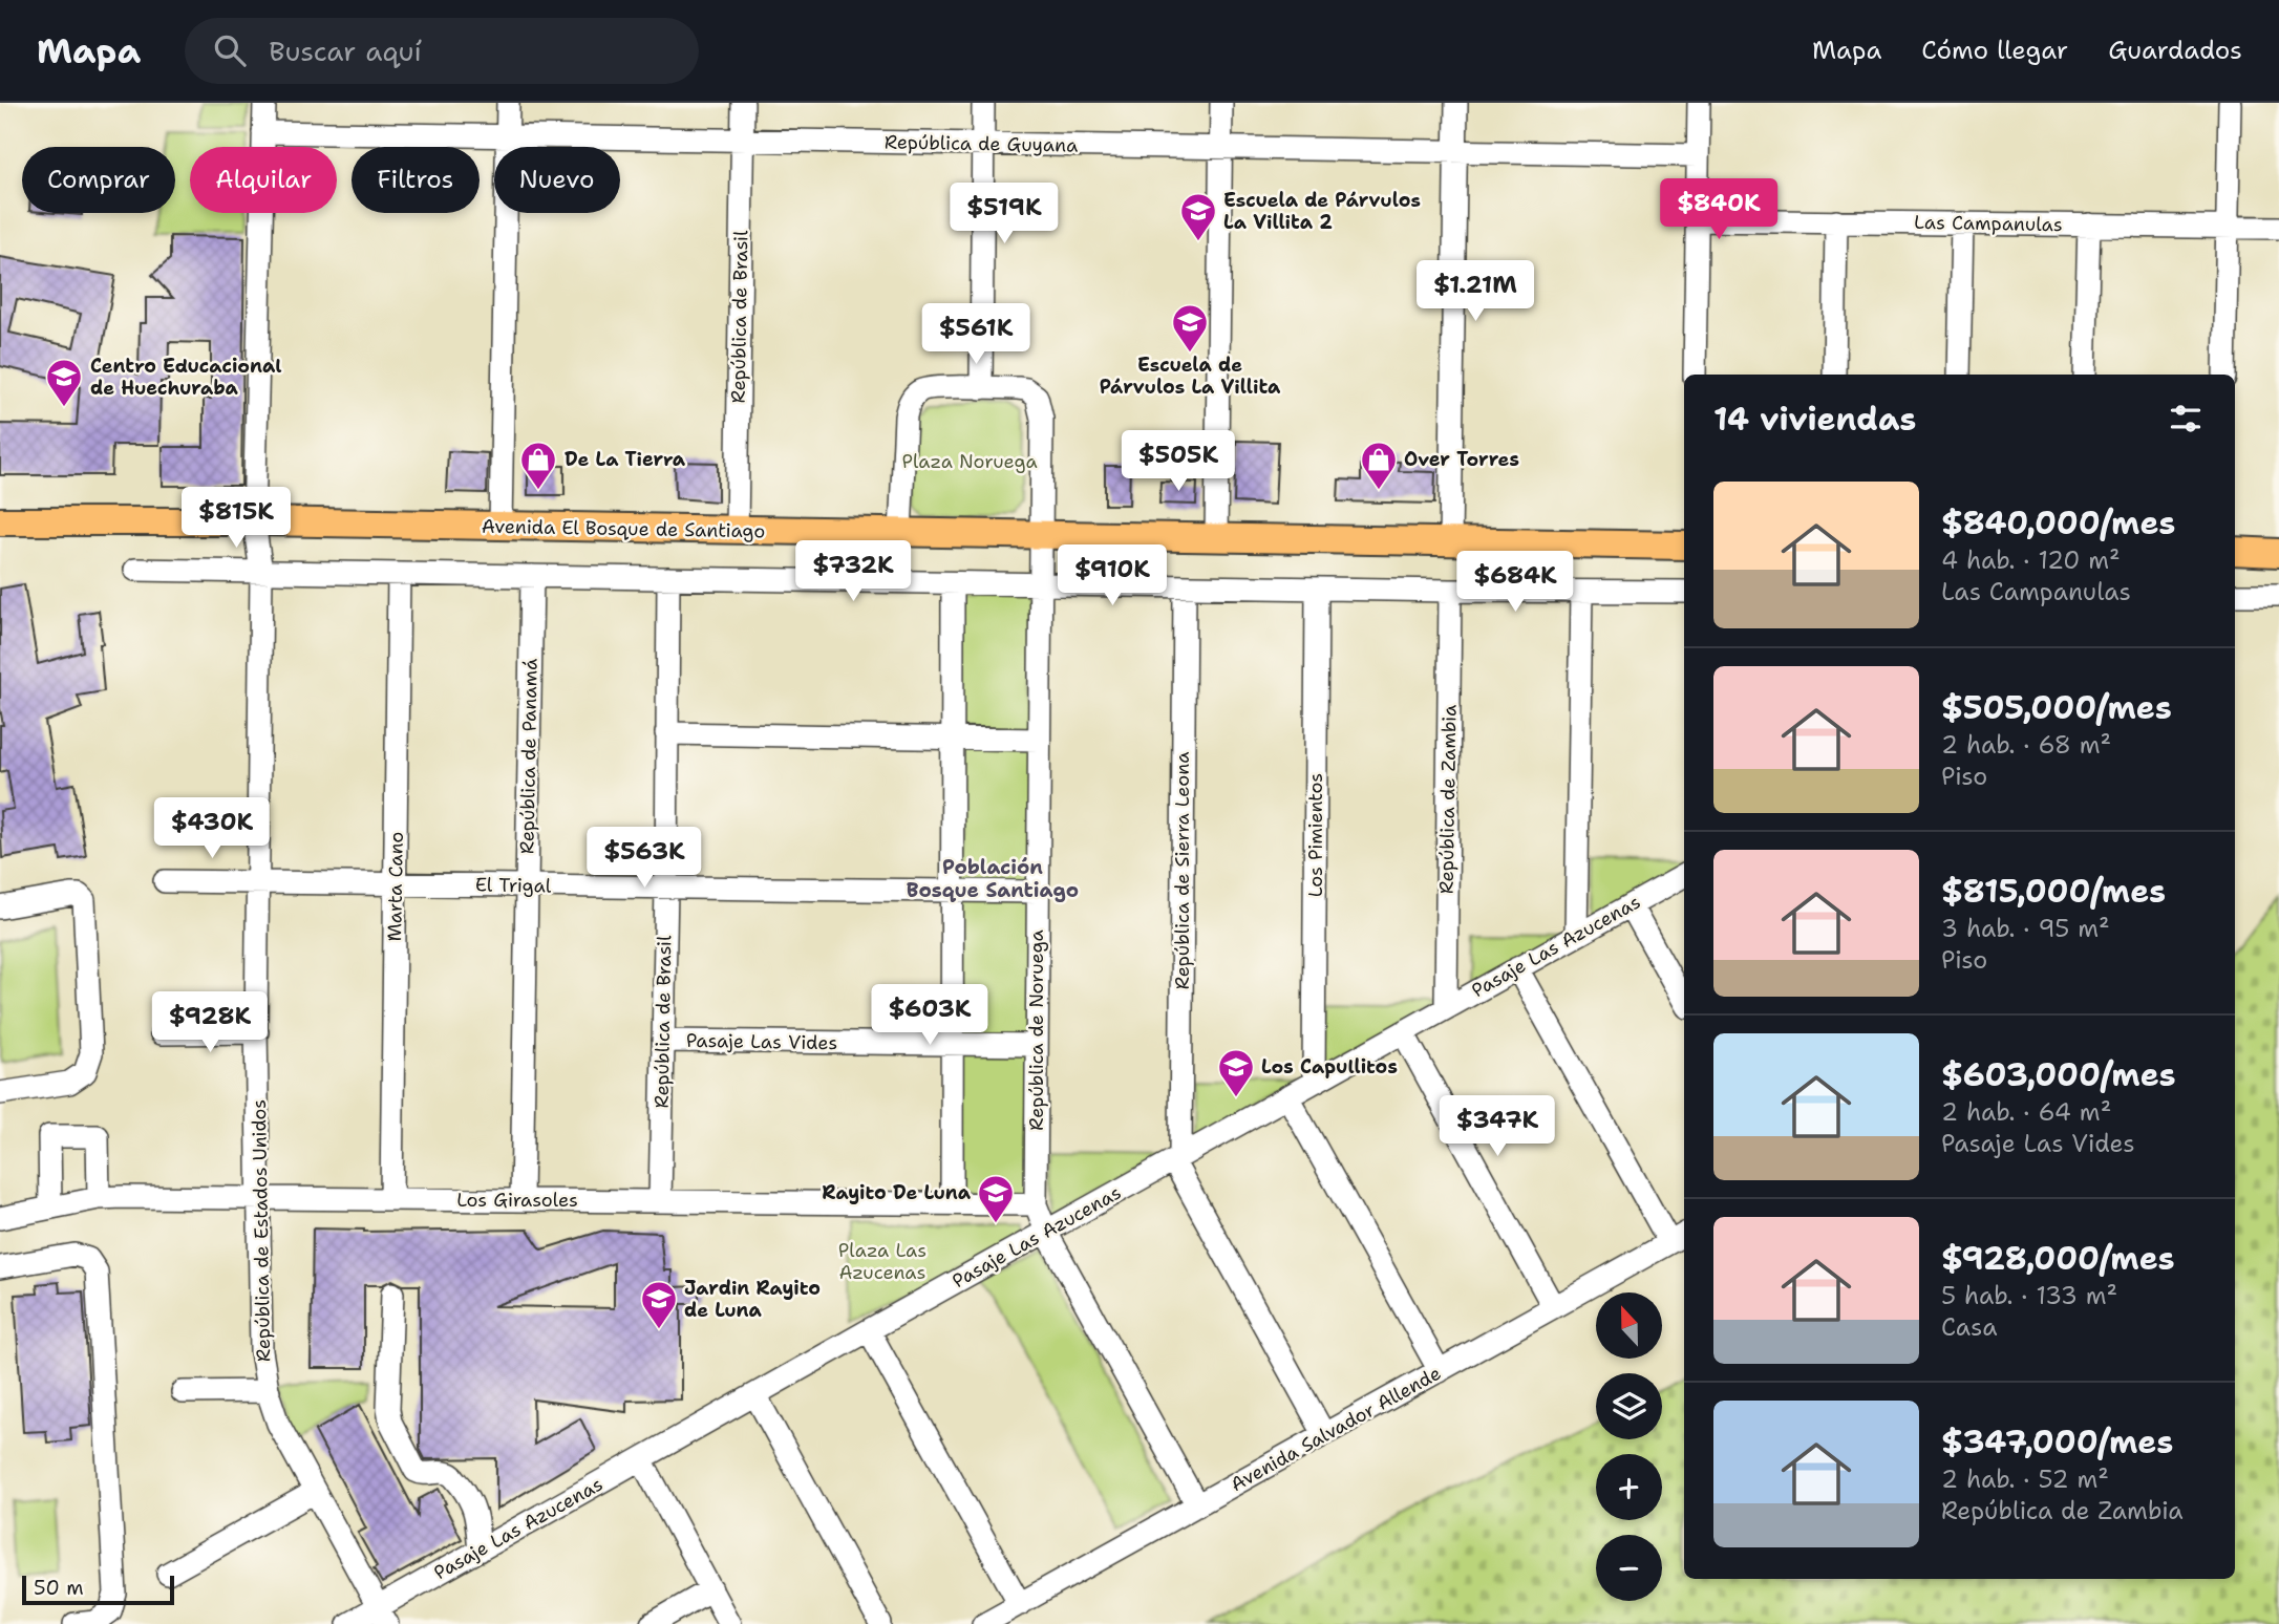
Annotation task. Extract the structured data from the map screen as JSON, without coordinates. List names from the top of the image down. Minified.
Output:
{"streets":{"main road":["Avenida El Bosque de Santiago"],"street":["República de Guyana","Las Campanulas","República de Brasil","República de Panamá","República de Zambia","Los Pimientos","República de Sierra Leona","El Trigal","Marta Cano","Pasaje Las Azucenas","República de Noruega","Pasaje Las Vides","Los Girasoles","República de Estados Unidos","Avenida Salvador Allende"]},"crossings":[["República de Guyana","República de Brasil"],["República de Guyana","República de Estados Unidos"],["República de Brasil","Avenida El Bosque de Santiago"],["República de Brasil","El Trigal"],["República de Brasil","Pasaje Las Vides"],["República de Brasil","Los Girasoles"],["Avenida El Bosque de Santiago","República de Noruega"],["Avenida El Bosque de Santiago","República de Estados Unidos"],["República de Panamá","El Trigal"],["República de Panamá","Los Girasoles"],["República de Zambia","Pasaje Las Azucenas"],["Los Pimientos","Pasaje Las Azucenas"],["República de Sierra Leona","Pasaje Las Azucenas"],["República de Sierra Leona","Avenida Salvador Allende"],["El Trigal","Marta Cano"],["El Trigal","República de Noruega"],["El Trigal","República de Estados Unidos"],["Marta Cano","Los Girasoles"],["Pasaje Las Azucenas","República de Noruega"],["Pasaje Las Azucenas","República de Estados Unidos"],["República de Noruega","Pasaje Las Vides"],["República de Noruega","Los Girasoles"],["República de Noruega","Avenida Salvador Allende"],["Los Girasoles","República de Estados Unidos"]],"districts":["Población Bosque Santiago"],"parks":["Plaza Noruega","Plaza Las Azucenas"],"places":{"school or university":["Escuela de Párvulos La Villita 2","Escuela de Párvulos La Villita","Centro Educacional de Huechuraba","Los Capullitos","Rayito De Luna","Jardin Rayito de Luna"],"shop":["De La Tierra","Over Torres"]},"scale_bar":"50 m","north":"top","page":{"header":"Mapa","search":"Buscar aquí","nav":["Mapa","Cómo llegar","Guardados"],"chip":["Comprar","Alquilar","Filtros","Nuevo"],"price":["$840K","$519K","$1.21M","$561K","$505K","$815K","$732K","$910K","$684K","$430K","$563K","$603K","$928K","$347K"],"heading":"14 viviendas","list":[{"name":"$840,000/mes","note":"4 hab. · 120 m² · Las Campanulas"},{"name":"$505,000/mes","note":"2 hab. · 68 m² · Piso"},{"name":"$815,000/mes","note":"3 hab. · 95 m² · Piso"},{"name":"$603,000/mes","note":"2 hab. · 64 m² · Pasaje Las Vides"},{"name":"$928,000/mes","note":"5 hab. · 133 m² · Casa"},{"name":"$347,000/mes","note":"2 hab. · 52 m² · República de Zambia"}],"map_buttons":["+","−"],"scale":"50 m"}}
